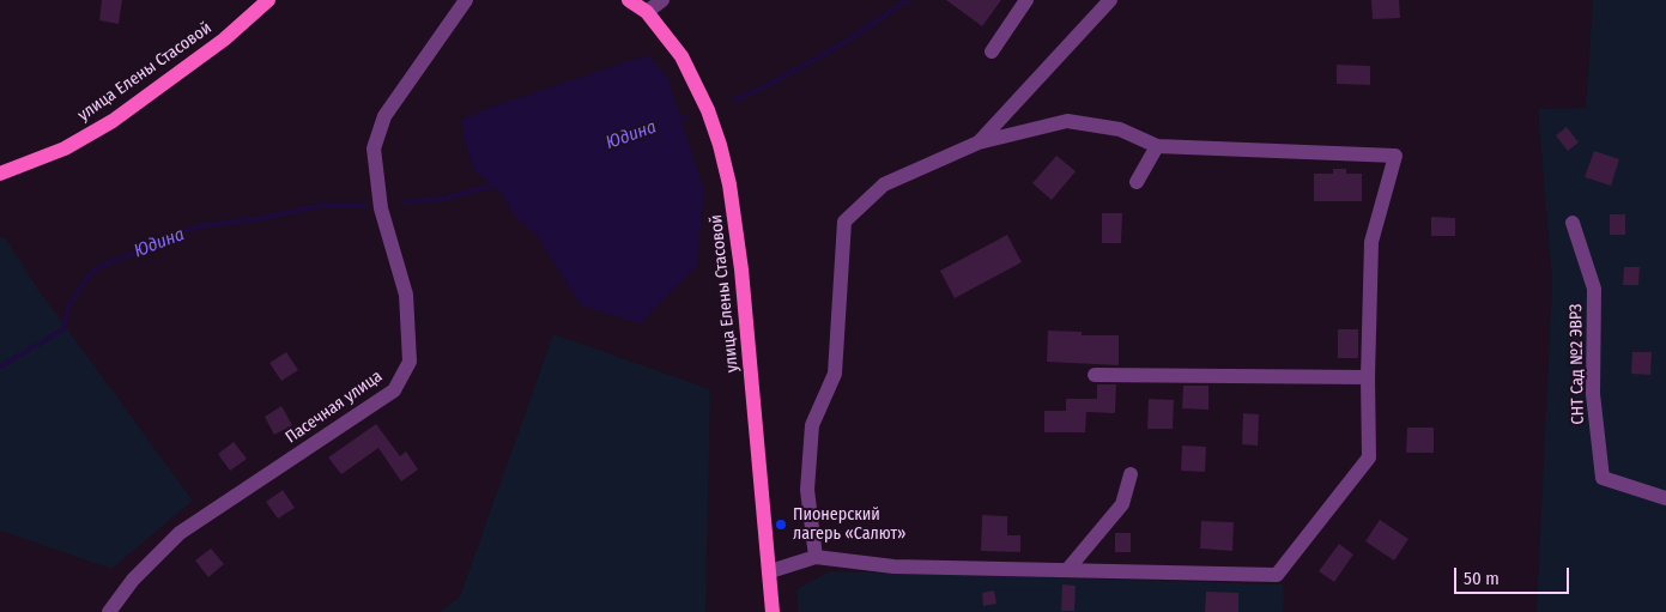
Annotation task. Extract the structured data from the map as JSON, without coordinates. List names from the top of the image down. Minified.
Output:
{"streets":{"main road":["улица Елены Стасовой"],"street":["СНТ Сад №2 ЭВРЗ","Пасечная улица"]},"water":["Юдина"],"places":["Пионерский лагерь «Салют»"],"scale_bar":"50 m"}
